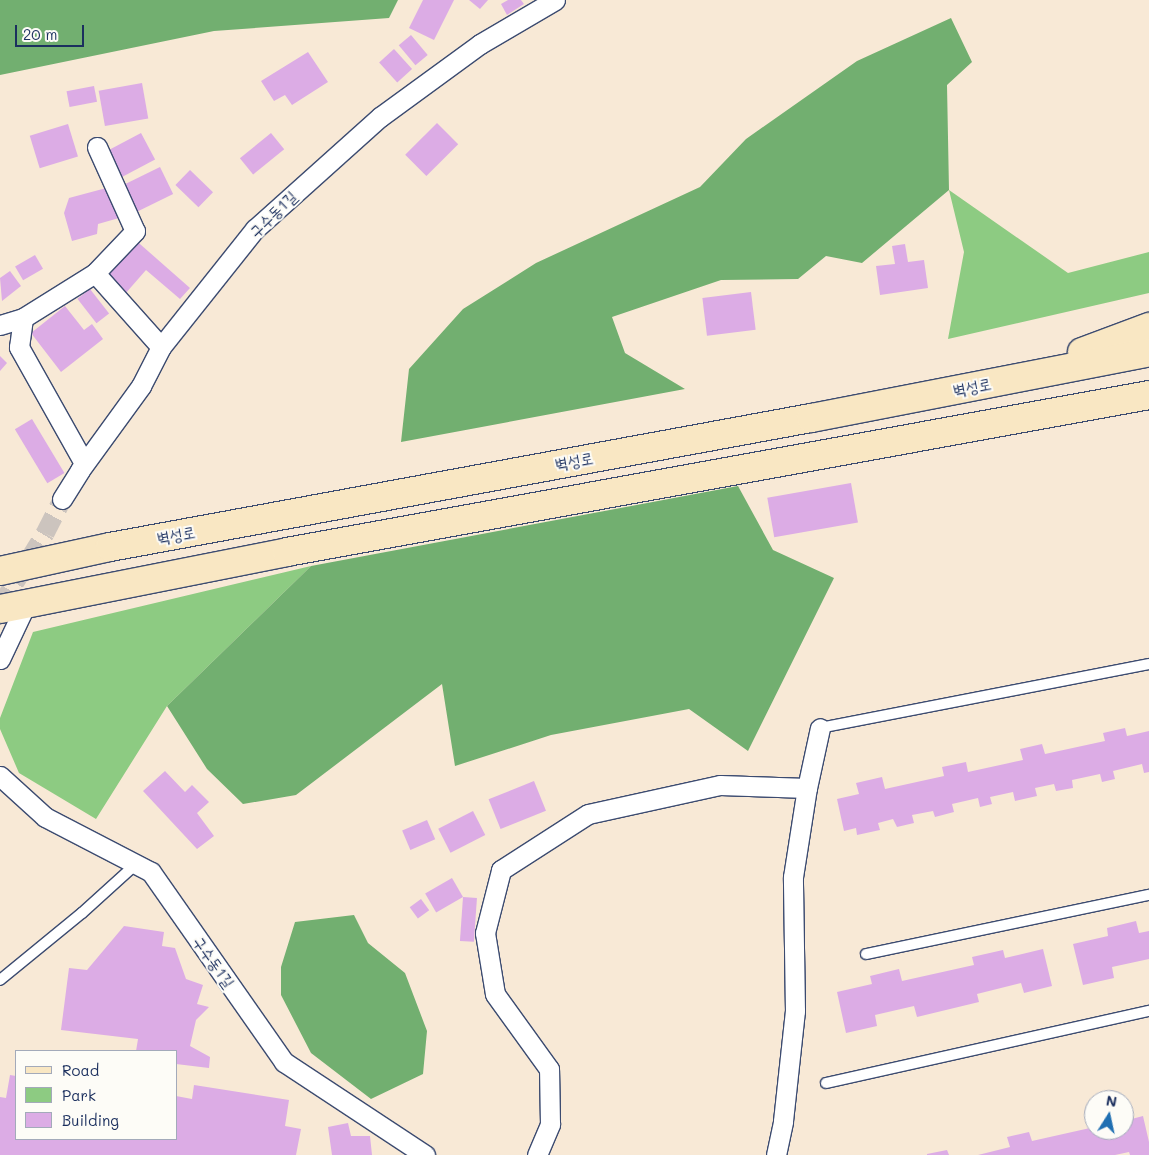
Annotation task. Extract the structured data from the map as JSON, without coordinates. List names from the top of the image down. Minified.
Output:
{"streets":{"main road":["벽성로"],"street":["구수동1길"]},"legend":["Road","Park","Building"],"scale_bar":"20 m","north":"top"}
